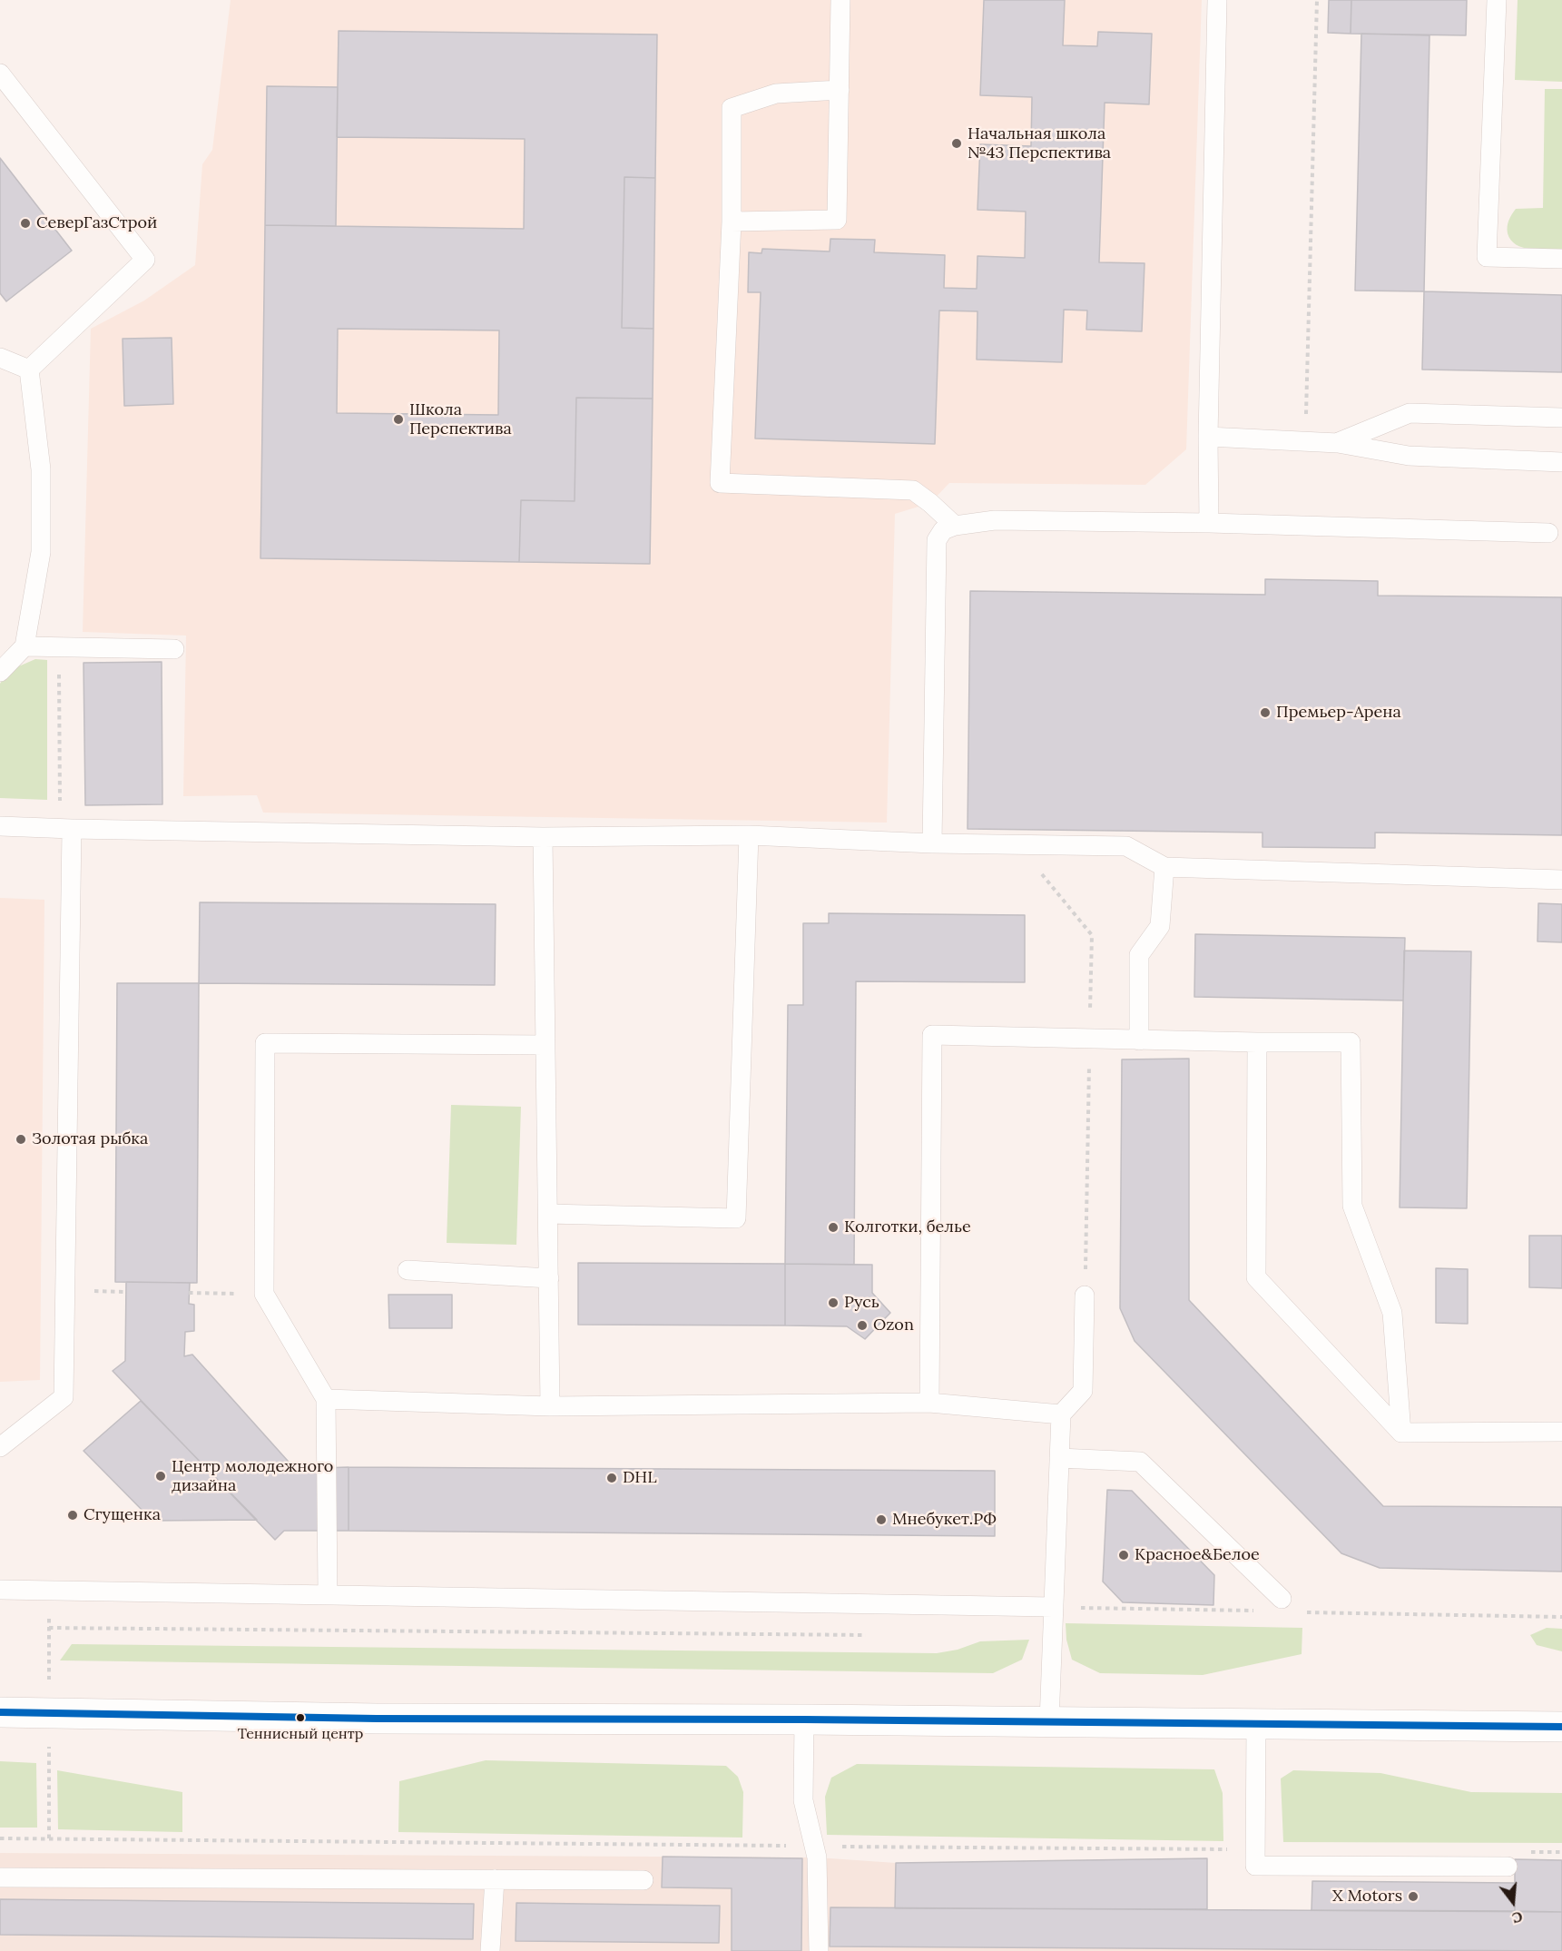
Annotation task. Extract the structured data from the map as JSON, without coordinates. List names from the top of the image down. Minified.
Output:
{"places":["Начальная школа №43 Перспектива","СеверГазСтрой","Школа Перспектива","Премьер-Арена","Золотая рыбка","Колготки, белье","Русь","Ozon","Центр молодежного дизайна","DHL","Сгущенка","Мнебукет.РФ","Красное&Белое","Теннисный центр","X Motors"],"north":"bottom"}
